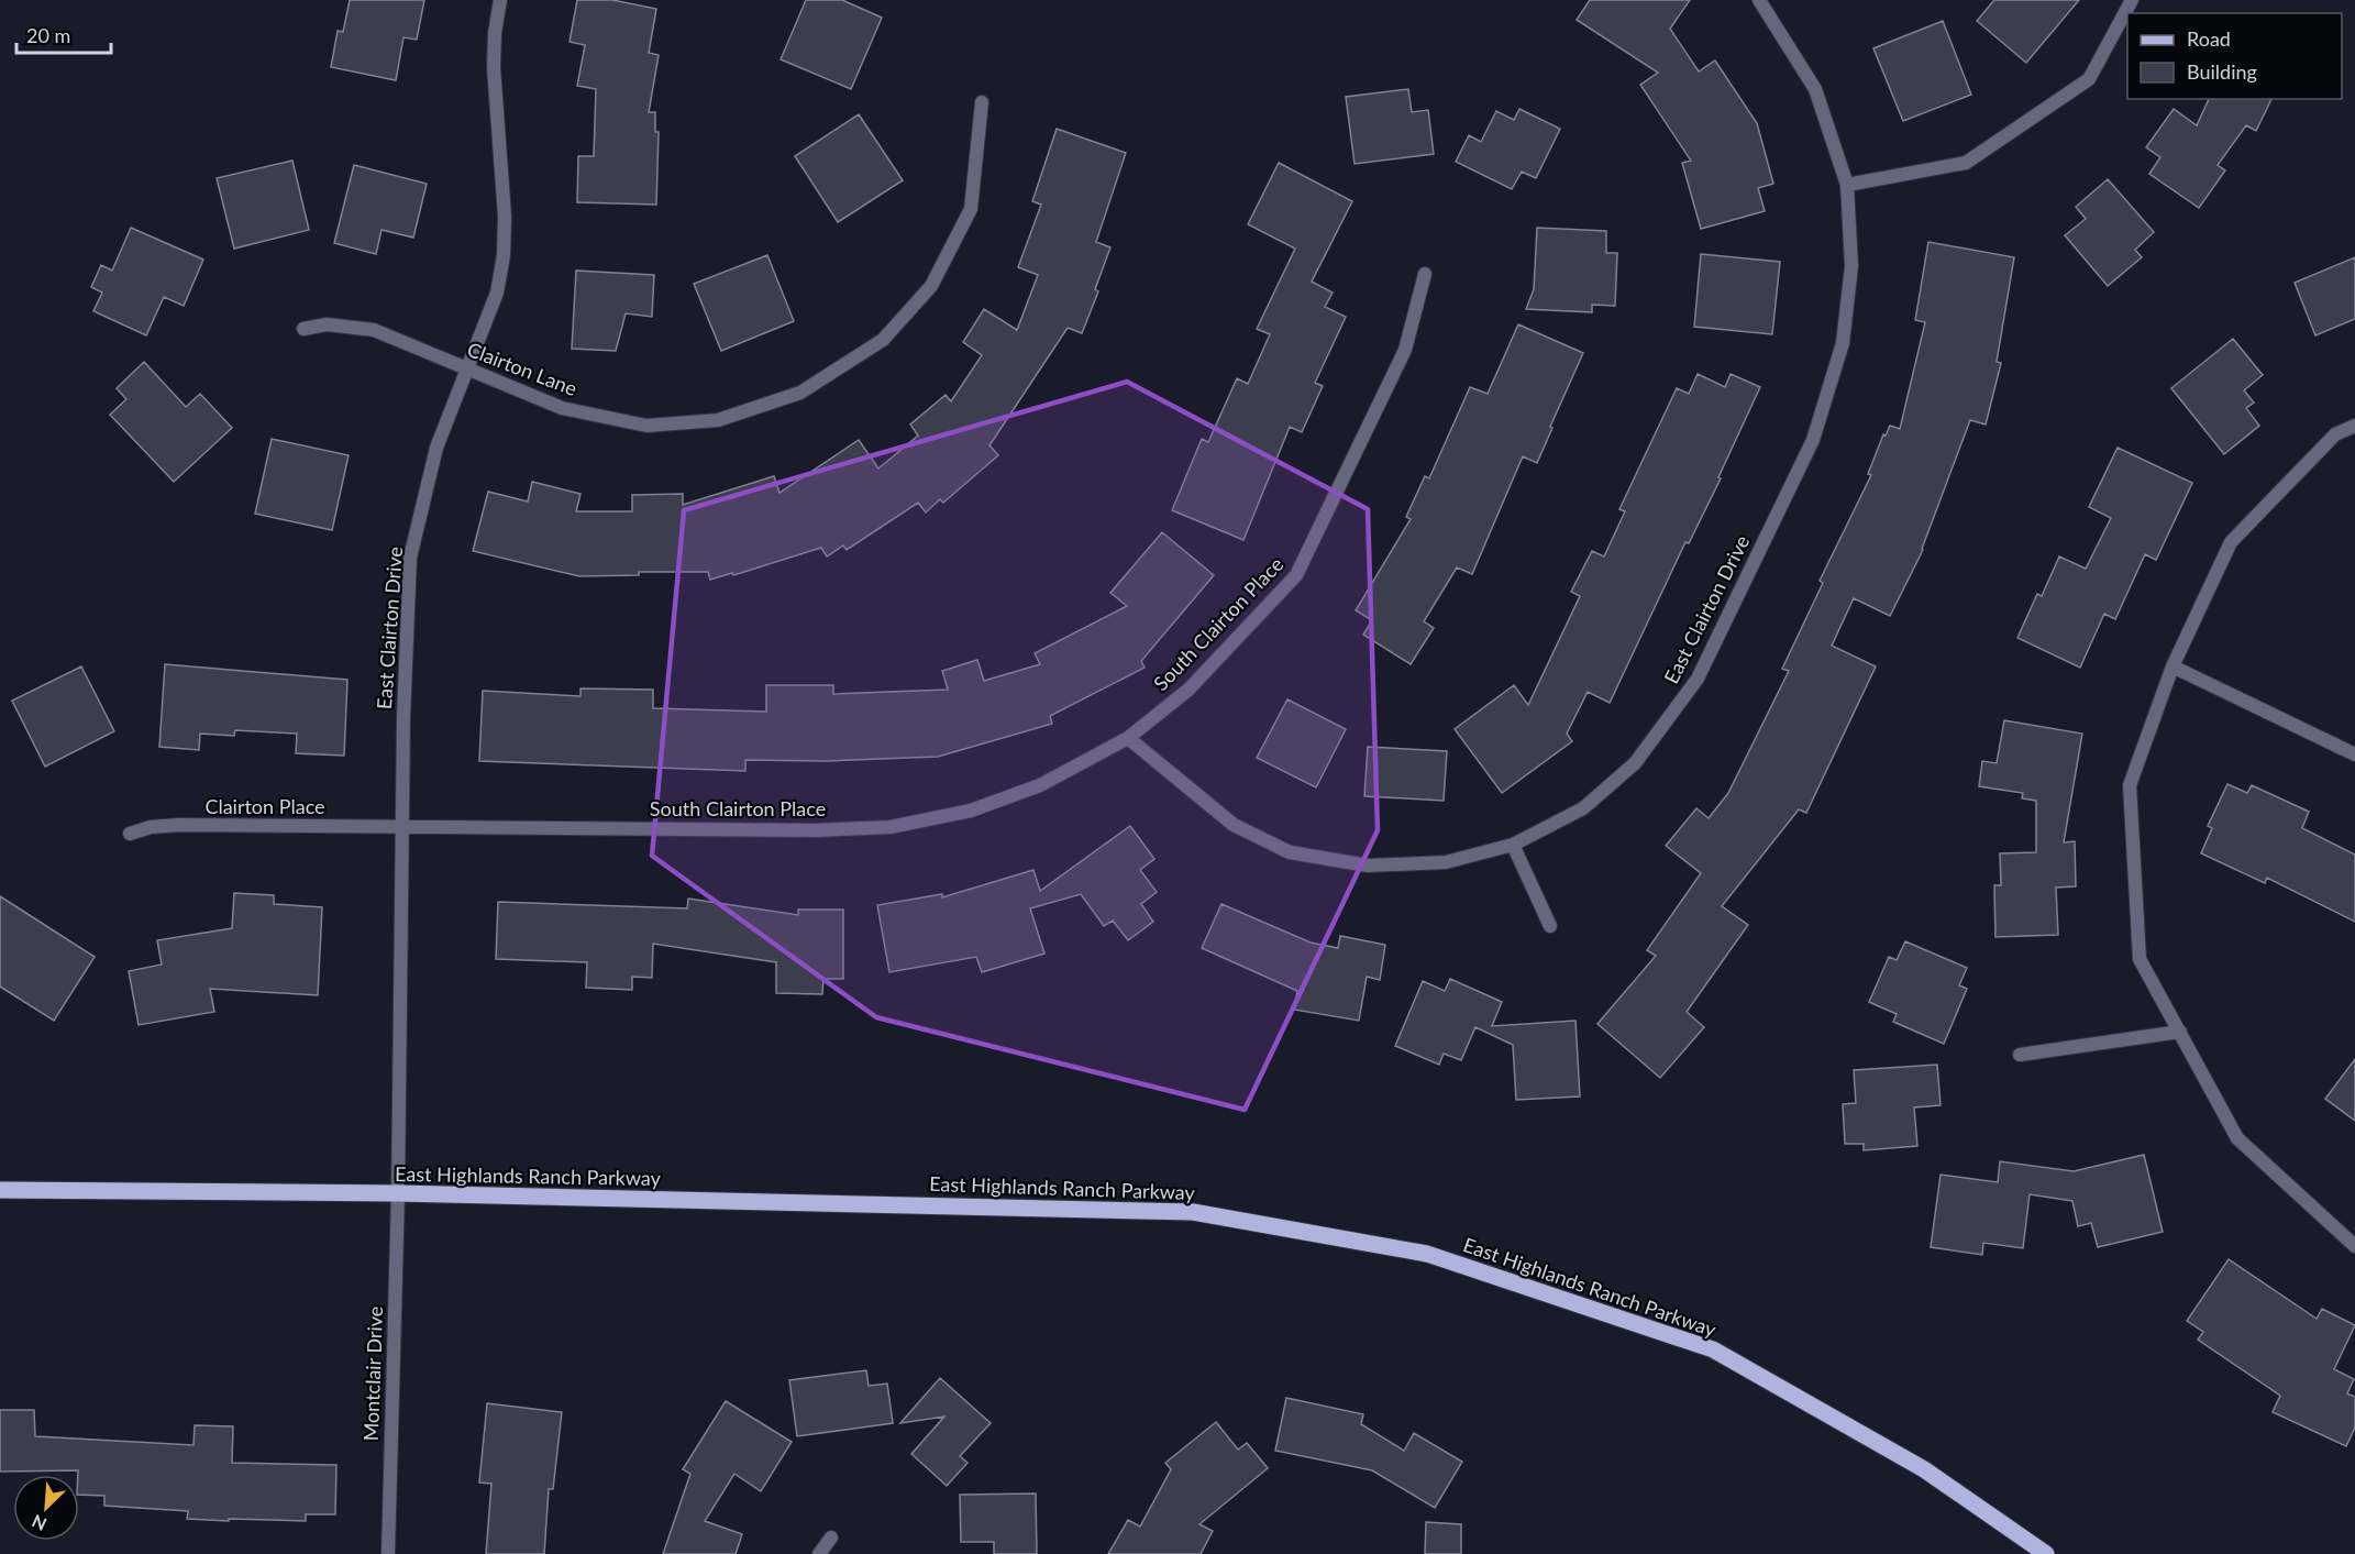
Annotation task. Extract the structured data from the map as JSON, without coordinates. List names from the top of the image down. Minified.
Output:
{"streets":{"main road":["East Highlands Ranch Parkway"],"street":["Clairton Lane","East Clairton Drive","South Clairton Place","Clairton Place","Montclair Drive"]},"crossings":[["Clairton Lane","East Clairton Drive"],["East Clairton Drive","South Clairton Place"],["East Clairton Drive","Clairton Place"],["East Clairton Drive","East Highlands Ranch Parkway"],["East Clairton Drive","Montclair Drive"],["South Clairton Place","Clairton Place"],["East Highlands Ranch Parkway","Montclair Drive"]],"legend":["Road","Building"],"scale_bar":"20 m","north":"bottom left"}
